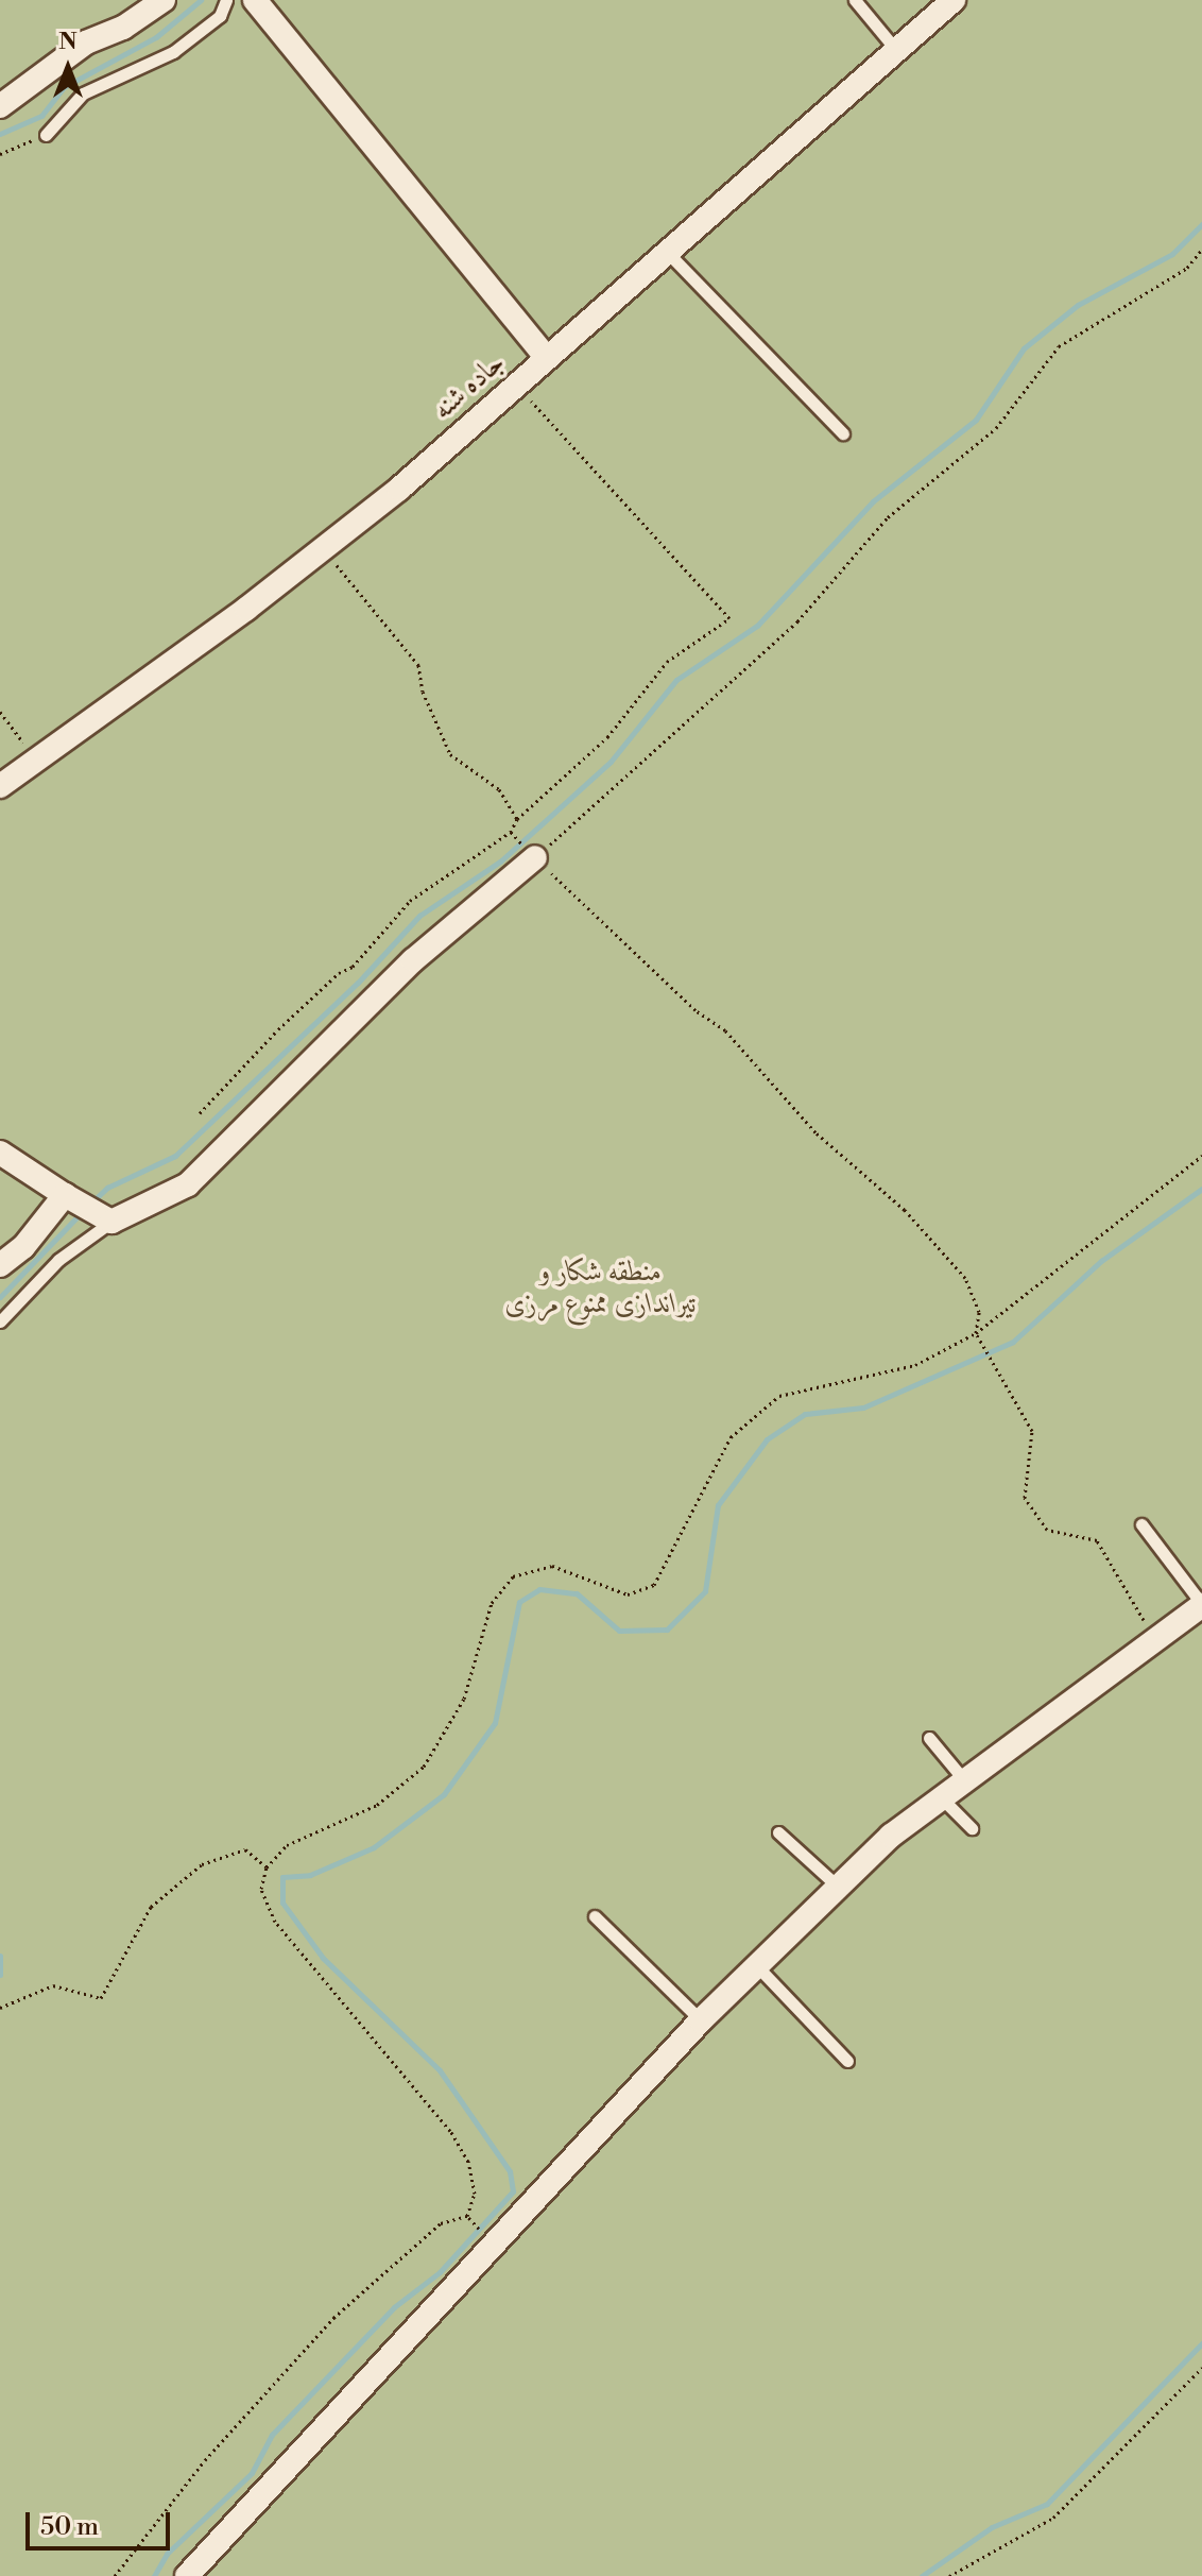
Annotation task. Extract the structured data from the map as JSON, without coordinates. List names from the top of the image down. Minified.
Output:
{"streets":{"street":["جاده شنه"]},"parks":["منطقه شکار و تیراندازی ممنوع مرزی"],"scale_bar":"50 m","north":"top"}
